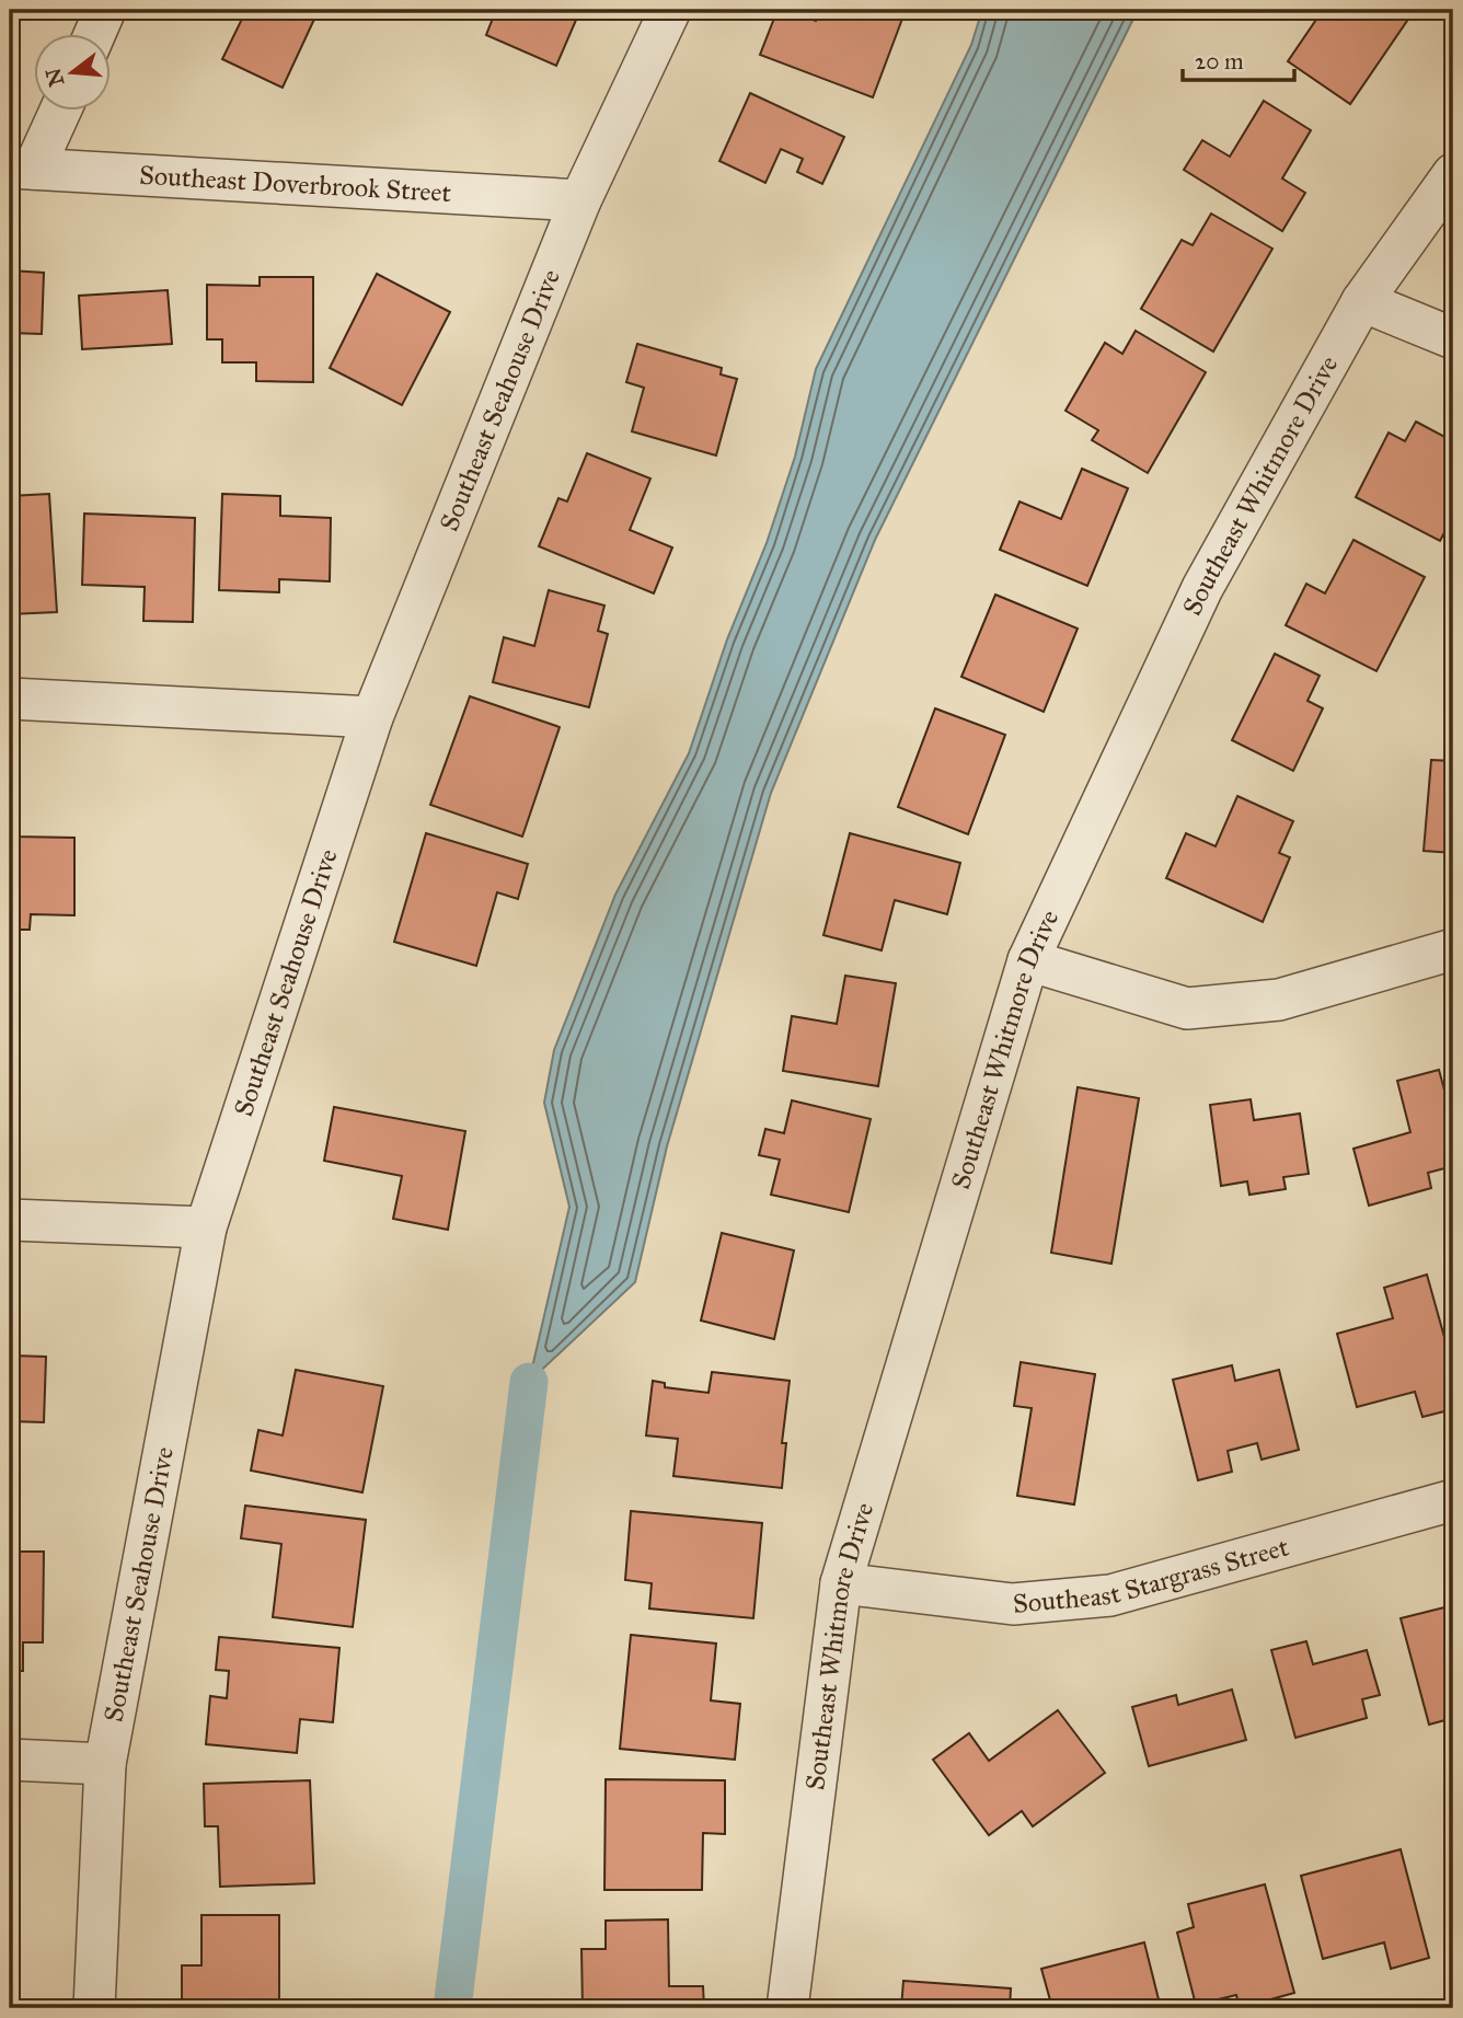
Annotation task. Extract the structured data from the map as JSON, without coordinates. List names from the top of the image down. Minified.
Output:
{"streets":{"street":["Southeast Doverbrook Street","Southeast Seahouse Drive","Southeast Whitmore Drive","Southeast Stargrass Street"]},"crossings":[["Southeast Doverbrook Street","Southeast Seahouse Drive"],["Southeast Whitmore Drive","Southeast Stargrass Street"]],"scale_bar":"20 m","north":"left"}
